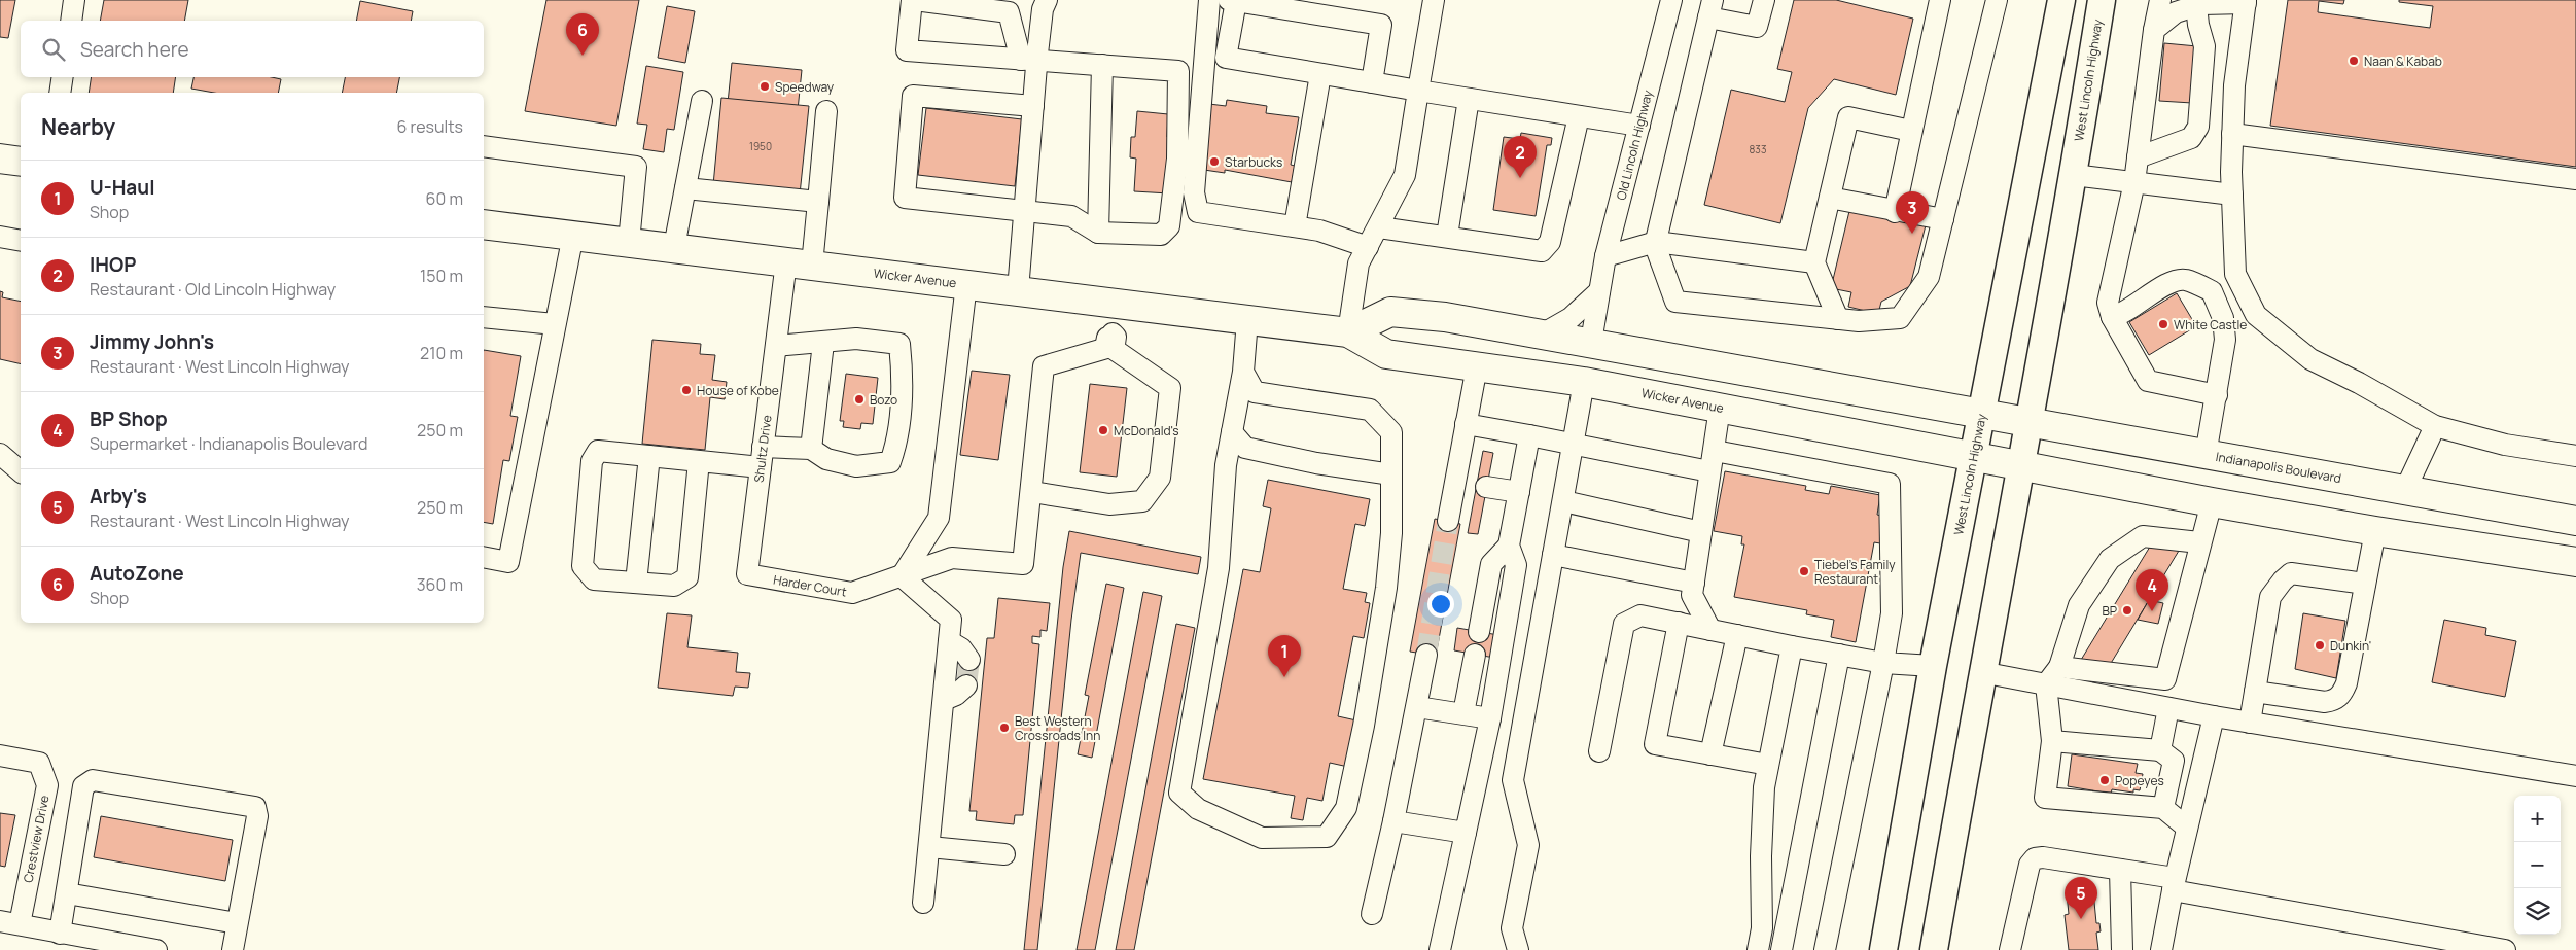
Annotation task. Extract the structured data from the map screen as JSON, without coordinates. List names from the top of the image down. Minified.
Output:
{"streets":{"highway":["Wicker Avenue","Indianapolis Boulevard"],"main road":["West Lincoln Highway"],"street":["Old Lincoln Highway","Shultz Drive","Harder Court","Crestview Drive"]},"crossings":[["West Lincoln Highway","Wicker Avenue"],["West Lincoln Highway","Indianapolis Boulevard"],["Wicker Avenue","Shultz Drive"],["Shultz Drive","Harder Court"]],"places":["Naan & Kabab","Speedway","Starbucks","White Castle","House of Kobe","Bozo","McDonald's","Tiebel's Family Restaurant","BP","Dunkin'","Best Western Crossroads Inn","Popeyes"],"house_numbers":["1950","833"],"page":{"pins":["6","2","3","4","1","5"],"search":"Search here","heading":["Nearby","6 results"],"list":[{"mark":"1","name":"U-Haul","note":"Shop","value":"60 m"},{"mark":"2","name":"IHOP","note":"Restaurant · Old Lincoln Highway","value":"150 m"},{"mark":"3","name":"Jimmy John's","note":"Restaurant · West Lincoln Highway","value":"210 m"},{"mark":"4","name":"BP Shop","note":"Supermarket · Indianapolis Boulevard","value":"250 m"},{"mark":"5","name":"Arby's","note":"Restaurant · West Lincoln Highway","value":"250 m"},{"mark":"6","name":"AutoZone","note":"Shop","value":"360 m"}],"map_buttons":["+","−"]}}
